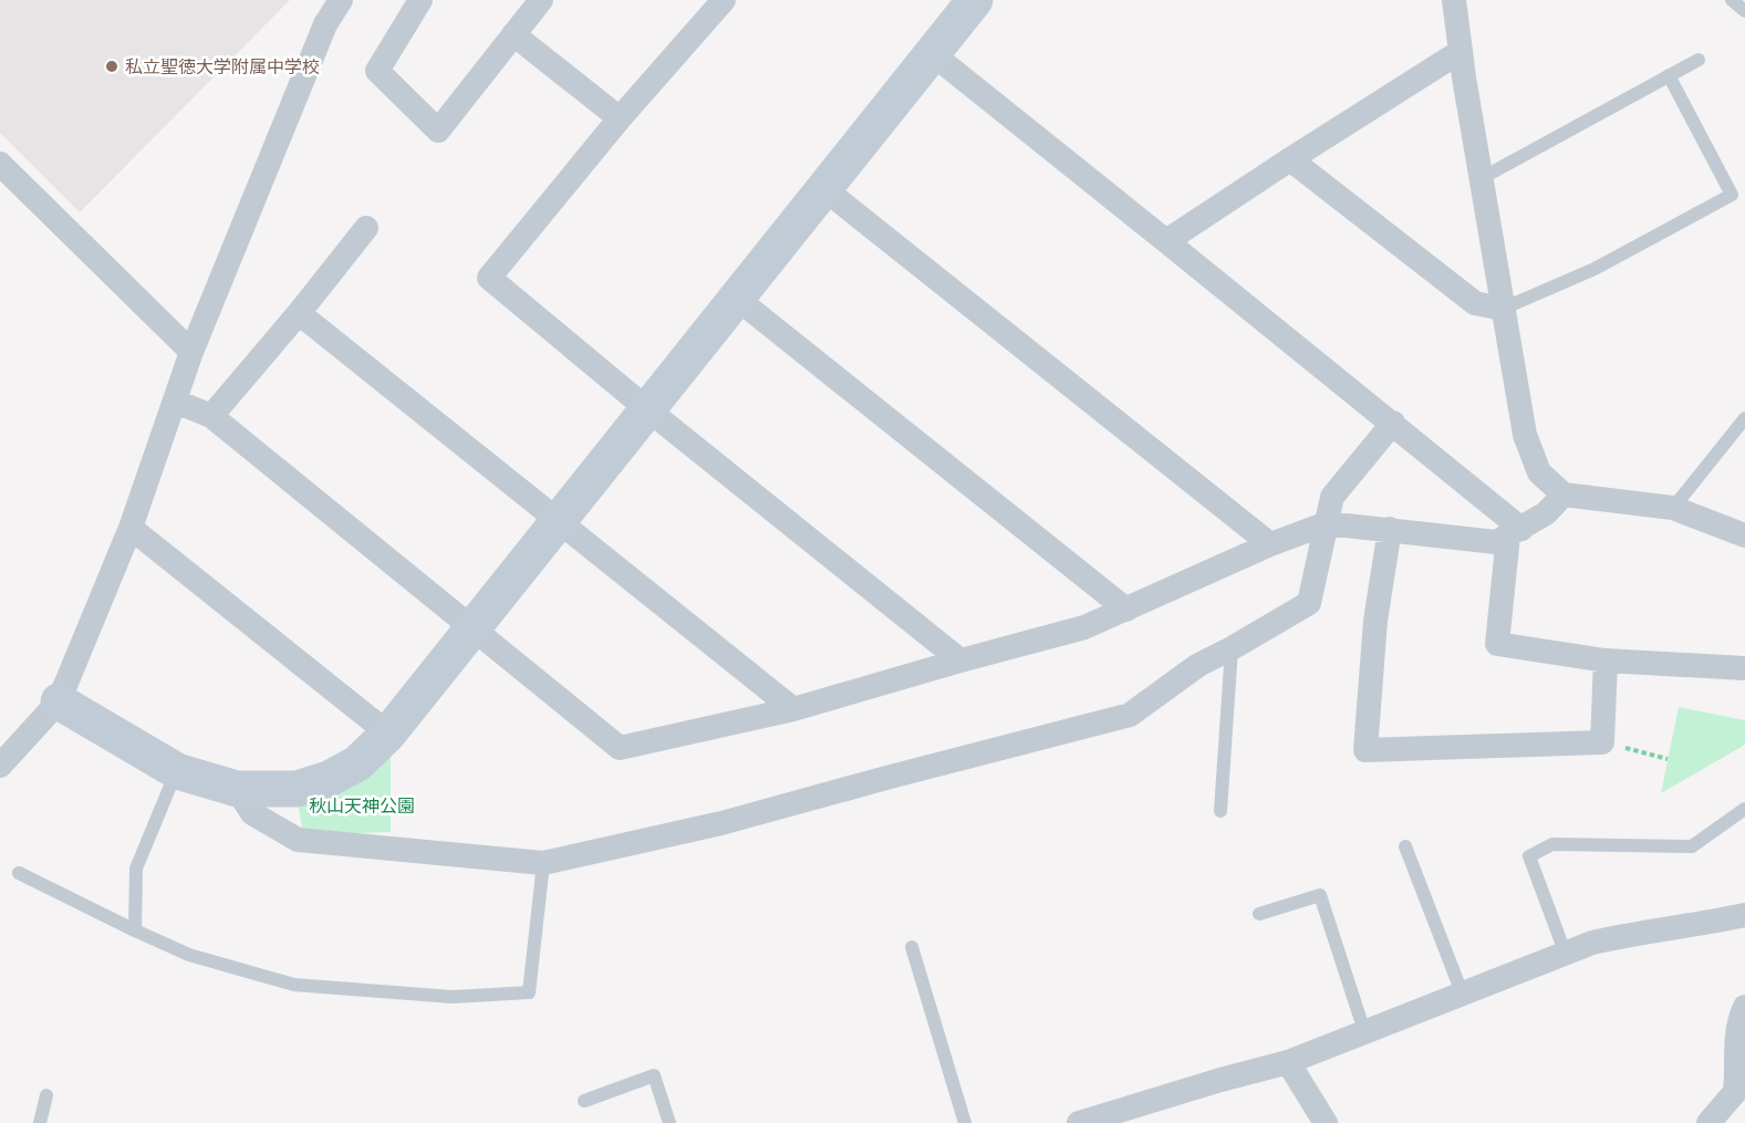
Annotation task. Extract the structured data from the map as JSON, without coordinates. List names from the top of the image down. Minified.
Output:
{"parks":["秋山天神公園"],"places":["私立聖徳大学附属中学校"]}
